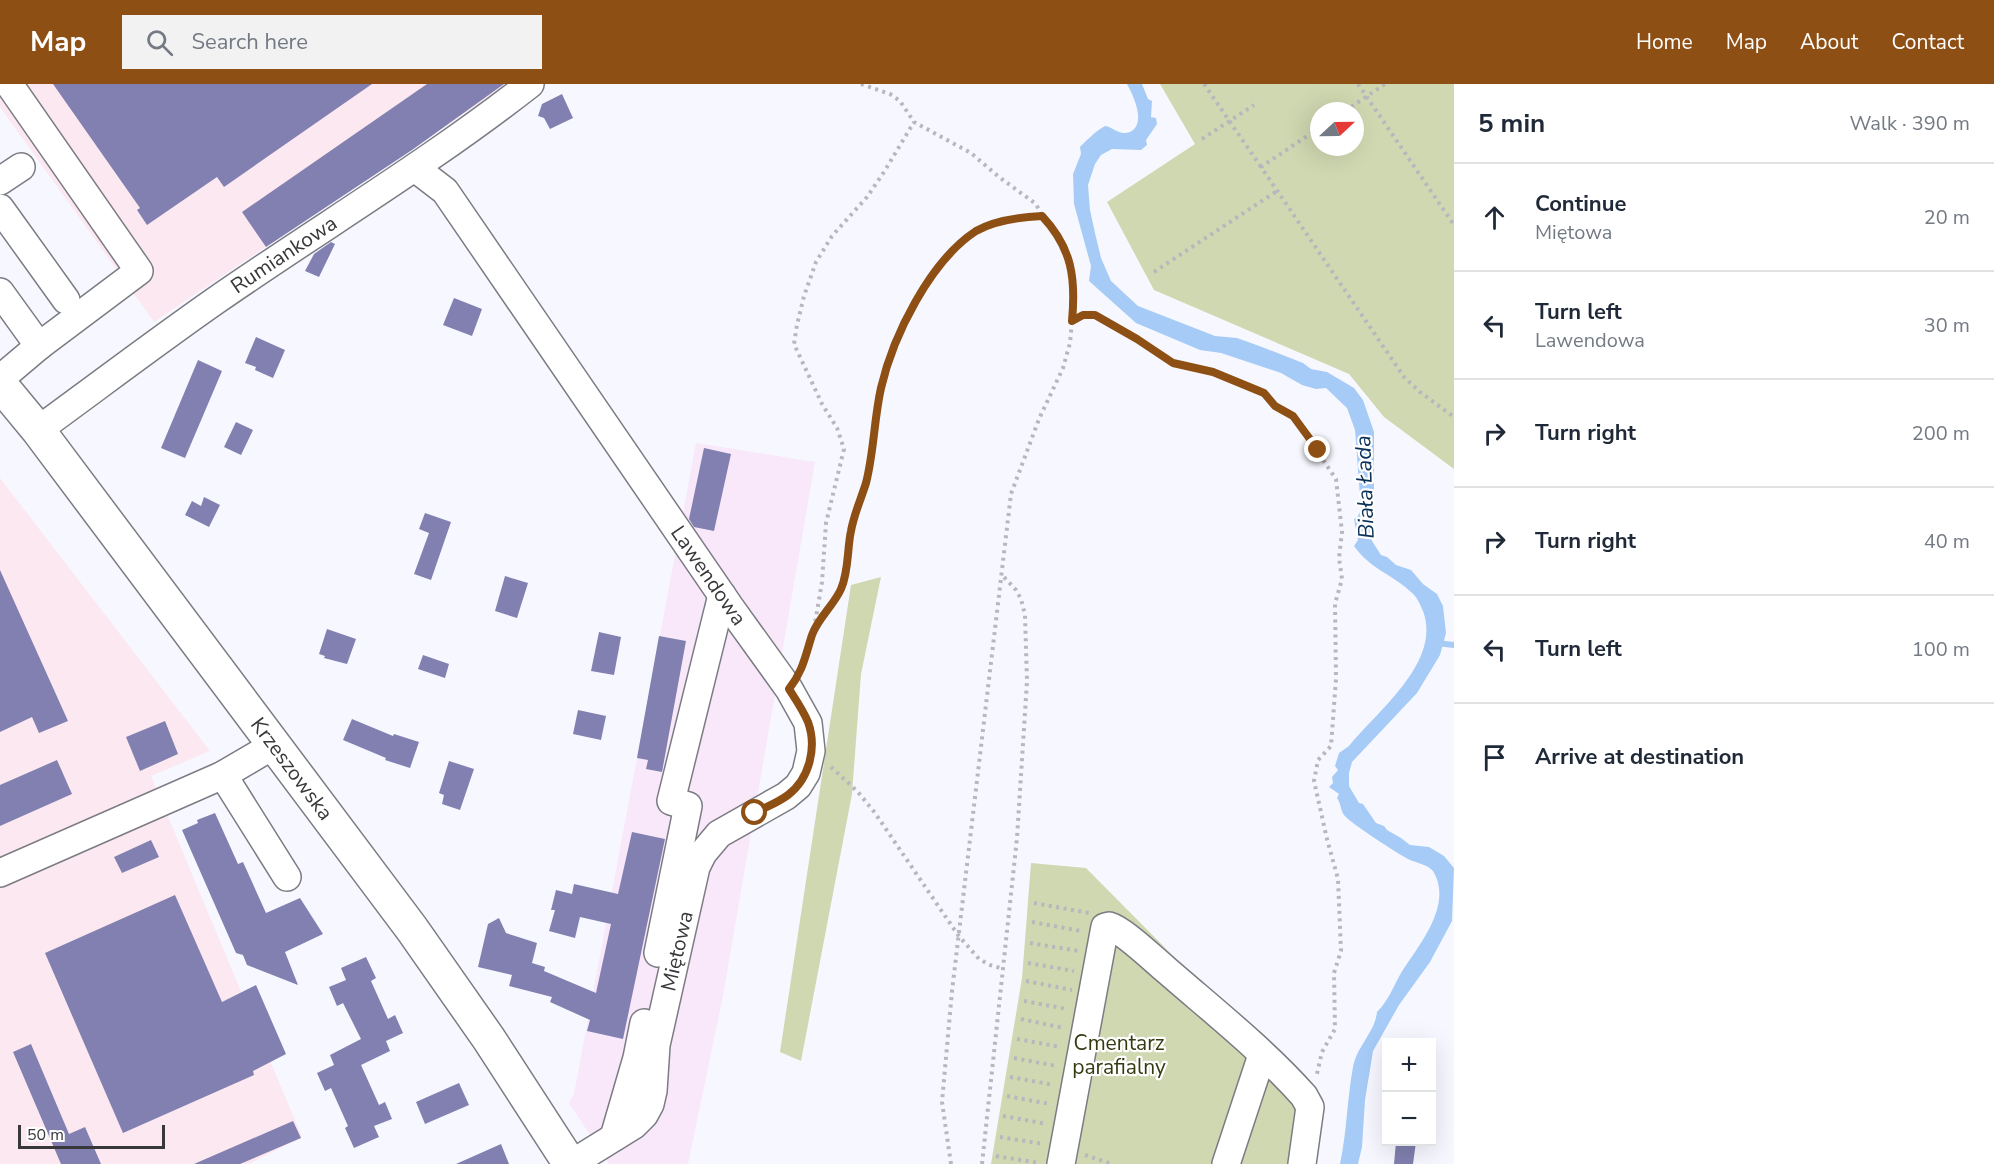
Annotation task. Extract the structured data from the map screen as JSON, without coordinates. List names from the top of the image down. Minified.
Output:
{"streets":{"main road":["Krzeszowska"],"street":["Rumiankowa","Lawendowa","Miętowa"]},"crossings":[["Rumiankowa","Lawendowa"],["Rumiankowa","Krzeszowska"],["Lawendowa","Miętowa"],["Krzeszowska","Miętowa"]],"water":["Biała Łada"],"parks":["Cmentarz parafialny"],"scale_bar":"50 m","north":"right","page":{"header":"Map","search":"Search here","nav":["Home","Map","About","Contact"],"heading":["5 min","Walk · 390 m"],"list":[["Continue","Miętowa","20 m"],["Turn left","Lawendowa","30 m"],["Turn right","200 m"],["Turn right","40 m"],["Turn left","100 m"],"Arrive at destination"],"map_buttons":["+","−"],"scale":"50 m"}}
